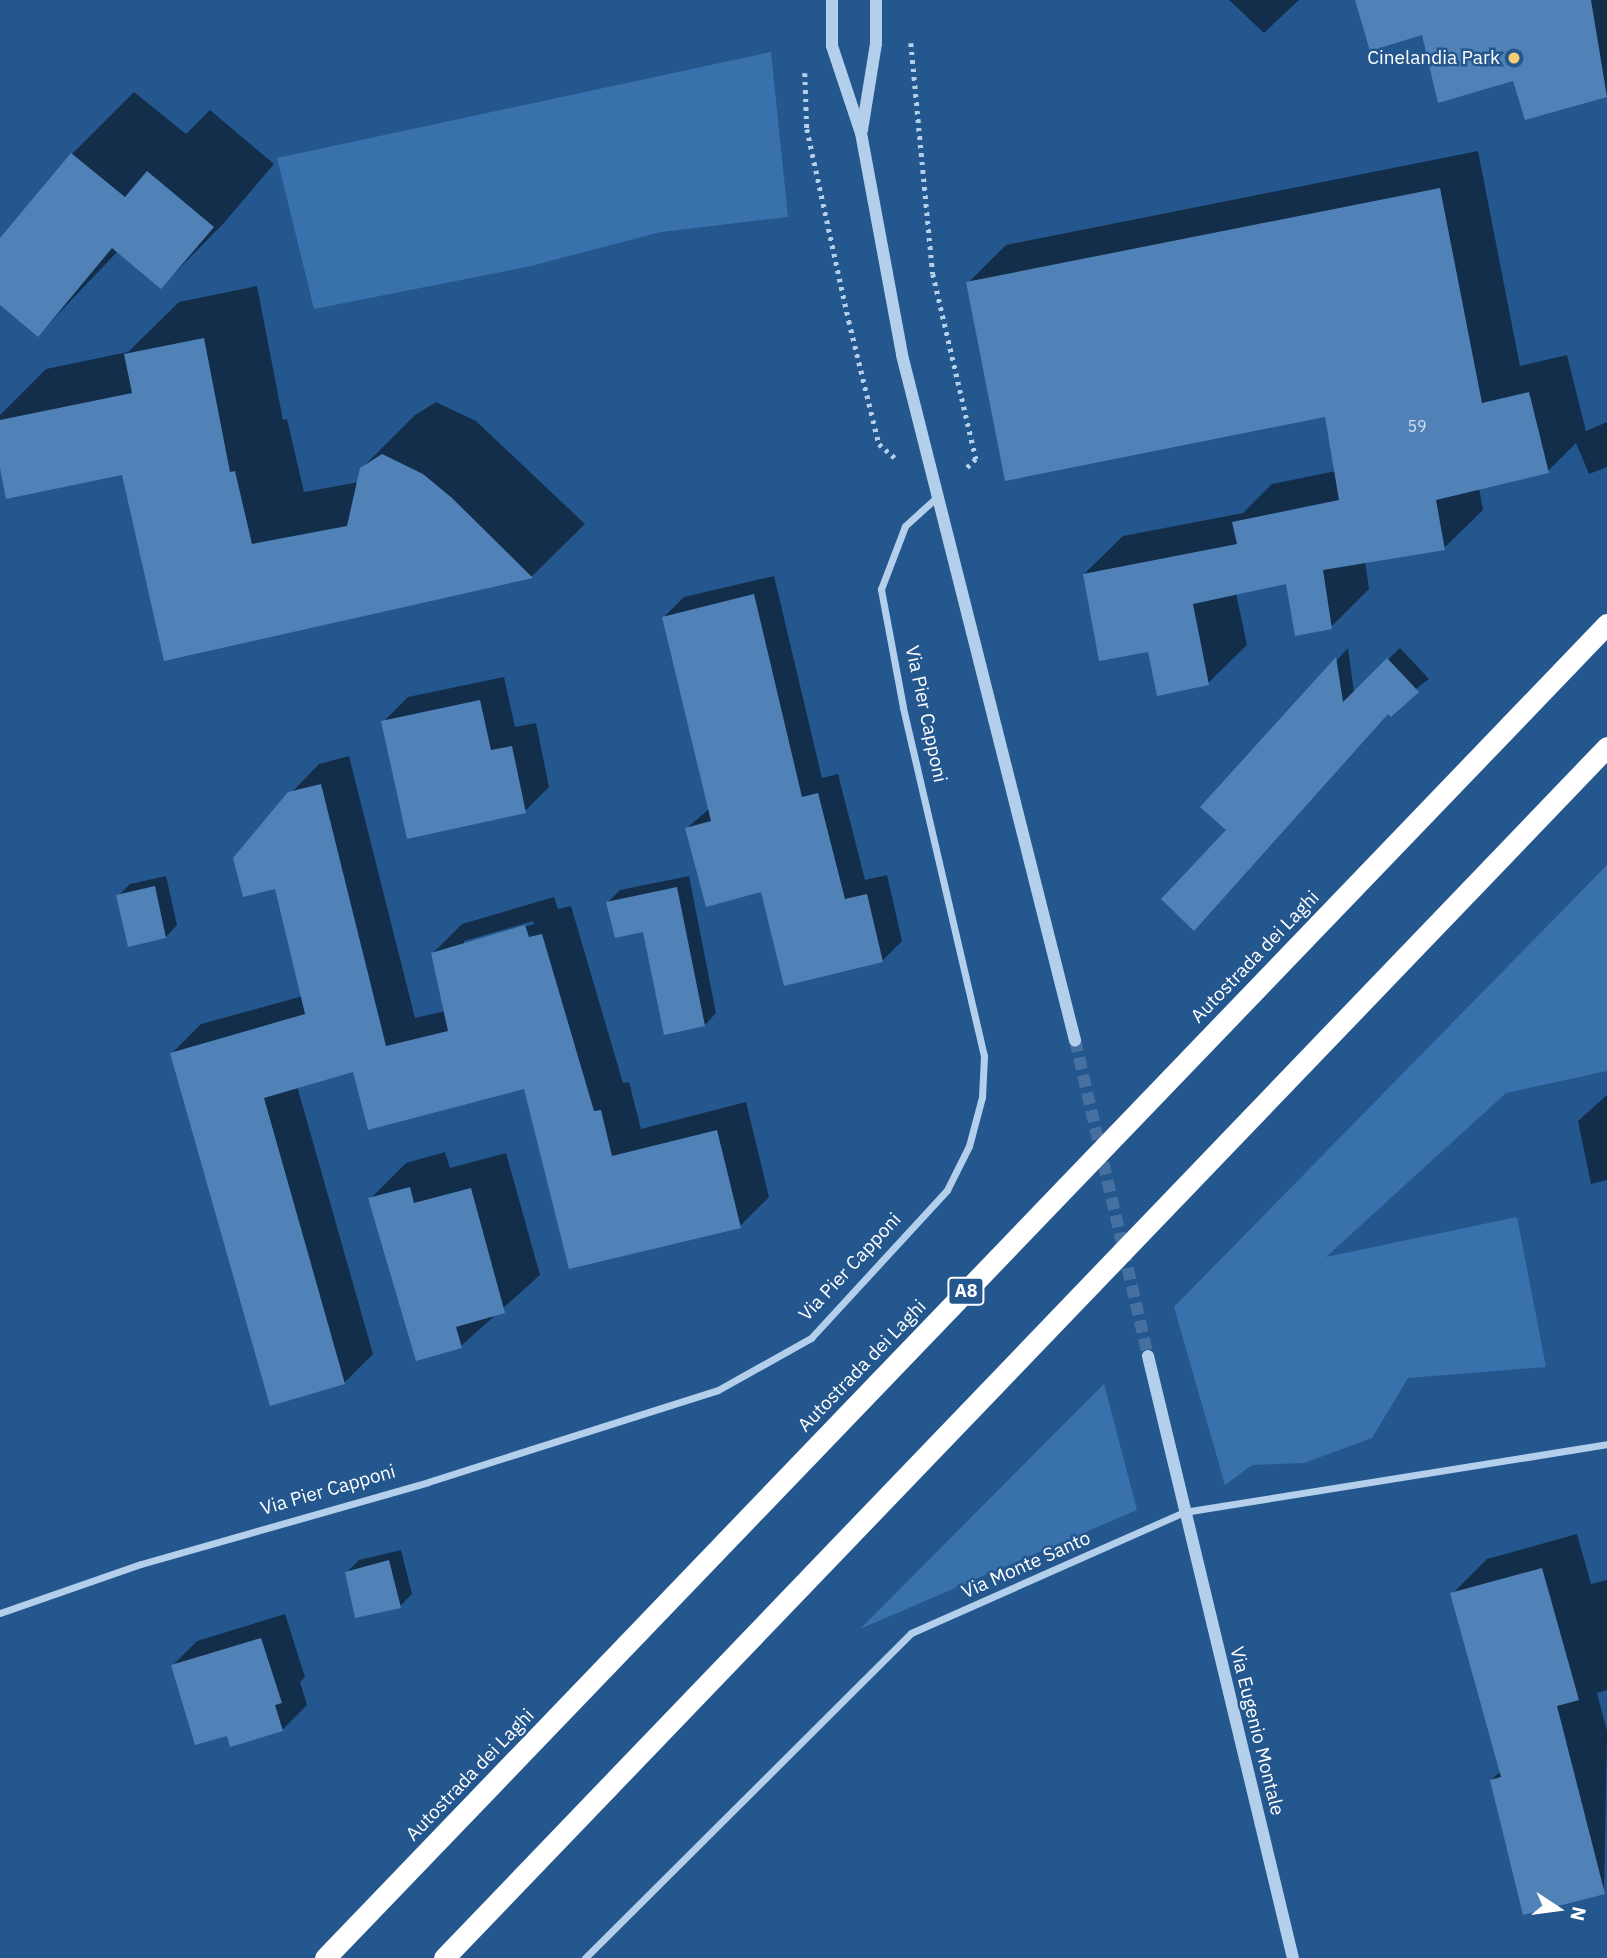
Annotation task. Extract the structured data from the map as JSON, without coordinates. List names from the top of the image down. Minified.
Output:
{"streets":{"highway":["Autostrada dei Laghi","A8"],"street":["Via Pier Capponi","Via Monte Santo","Via Eugenio Montale"]},"crossings":[["Via Monte Santo","Via Eugenio Montale"]],"places":["Cinelandia Park"],"house_numbers":["59"],"north":"right"}
